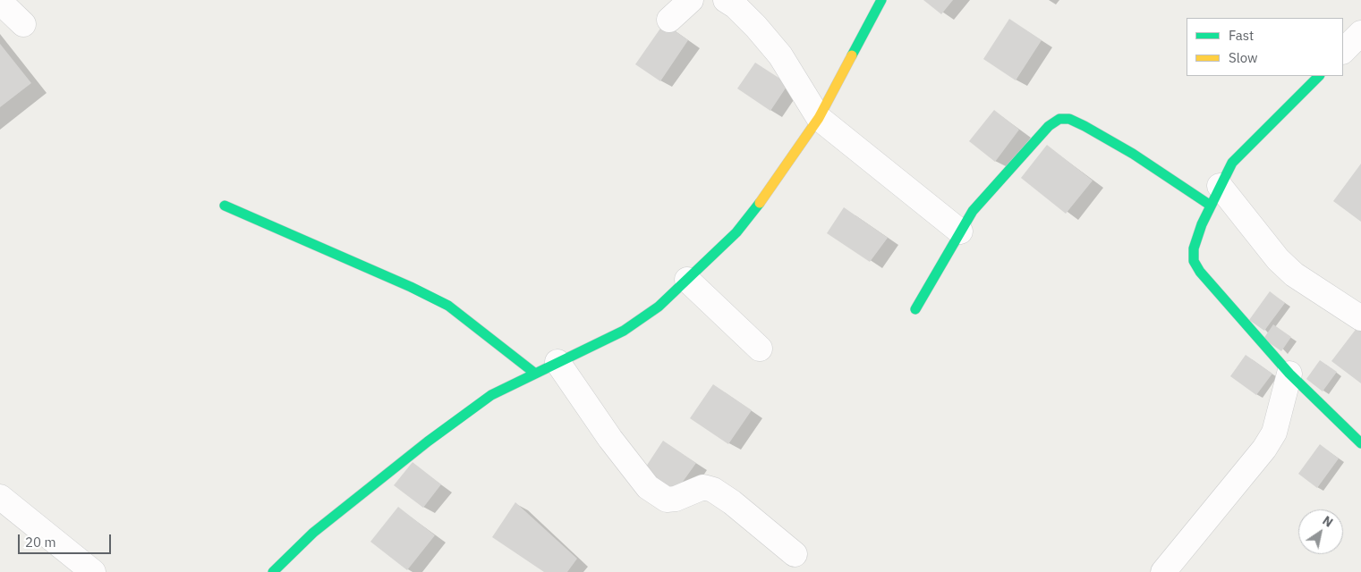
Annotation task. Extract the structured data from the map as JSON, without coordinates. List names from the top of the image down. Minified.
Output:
{"legend":["Fast","Slow"],"scale_bar":"20 m","north":"top right"}
